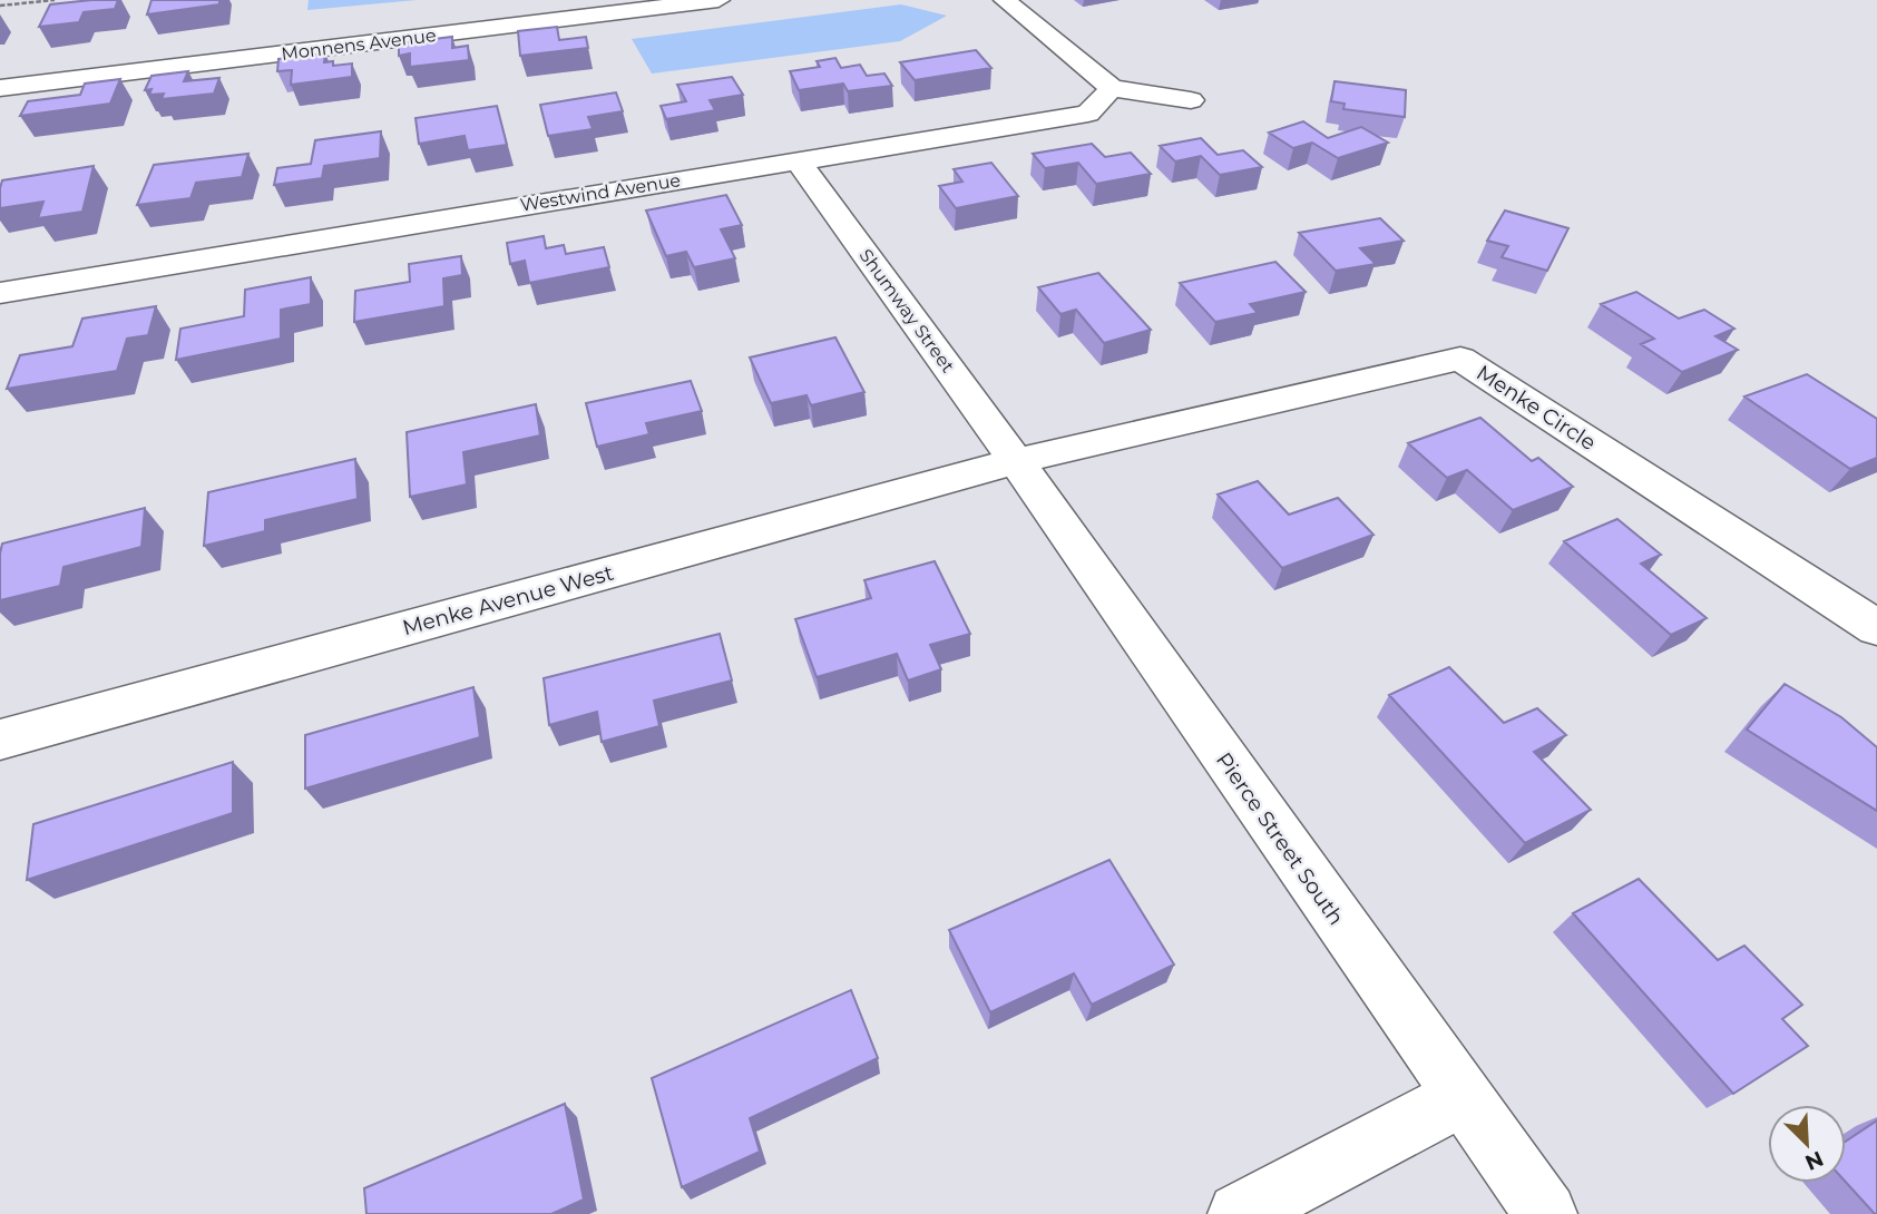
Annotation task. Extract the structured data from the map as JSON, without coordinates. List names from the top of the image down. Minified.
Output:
{"streets":{"street":["Monnens Avenue","Westwind Avenue","Shumway Street","Menke Circle","Menke Avenue West","Pierce Street South"]},"crossings":[["Westwind Avenue","Shumway Street"],["Shumway Street","Menke Circle"],["Shumway Street","Menke Avenue West"],["Shumway Street","Pierce Street South"],["Menke Circle","Menke Avenue West"],["Menke Circle","Pierce Street South"],["Menke Avenue West","Pierce Street South"]],"north":"bottom right"}
